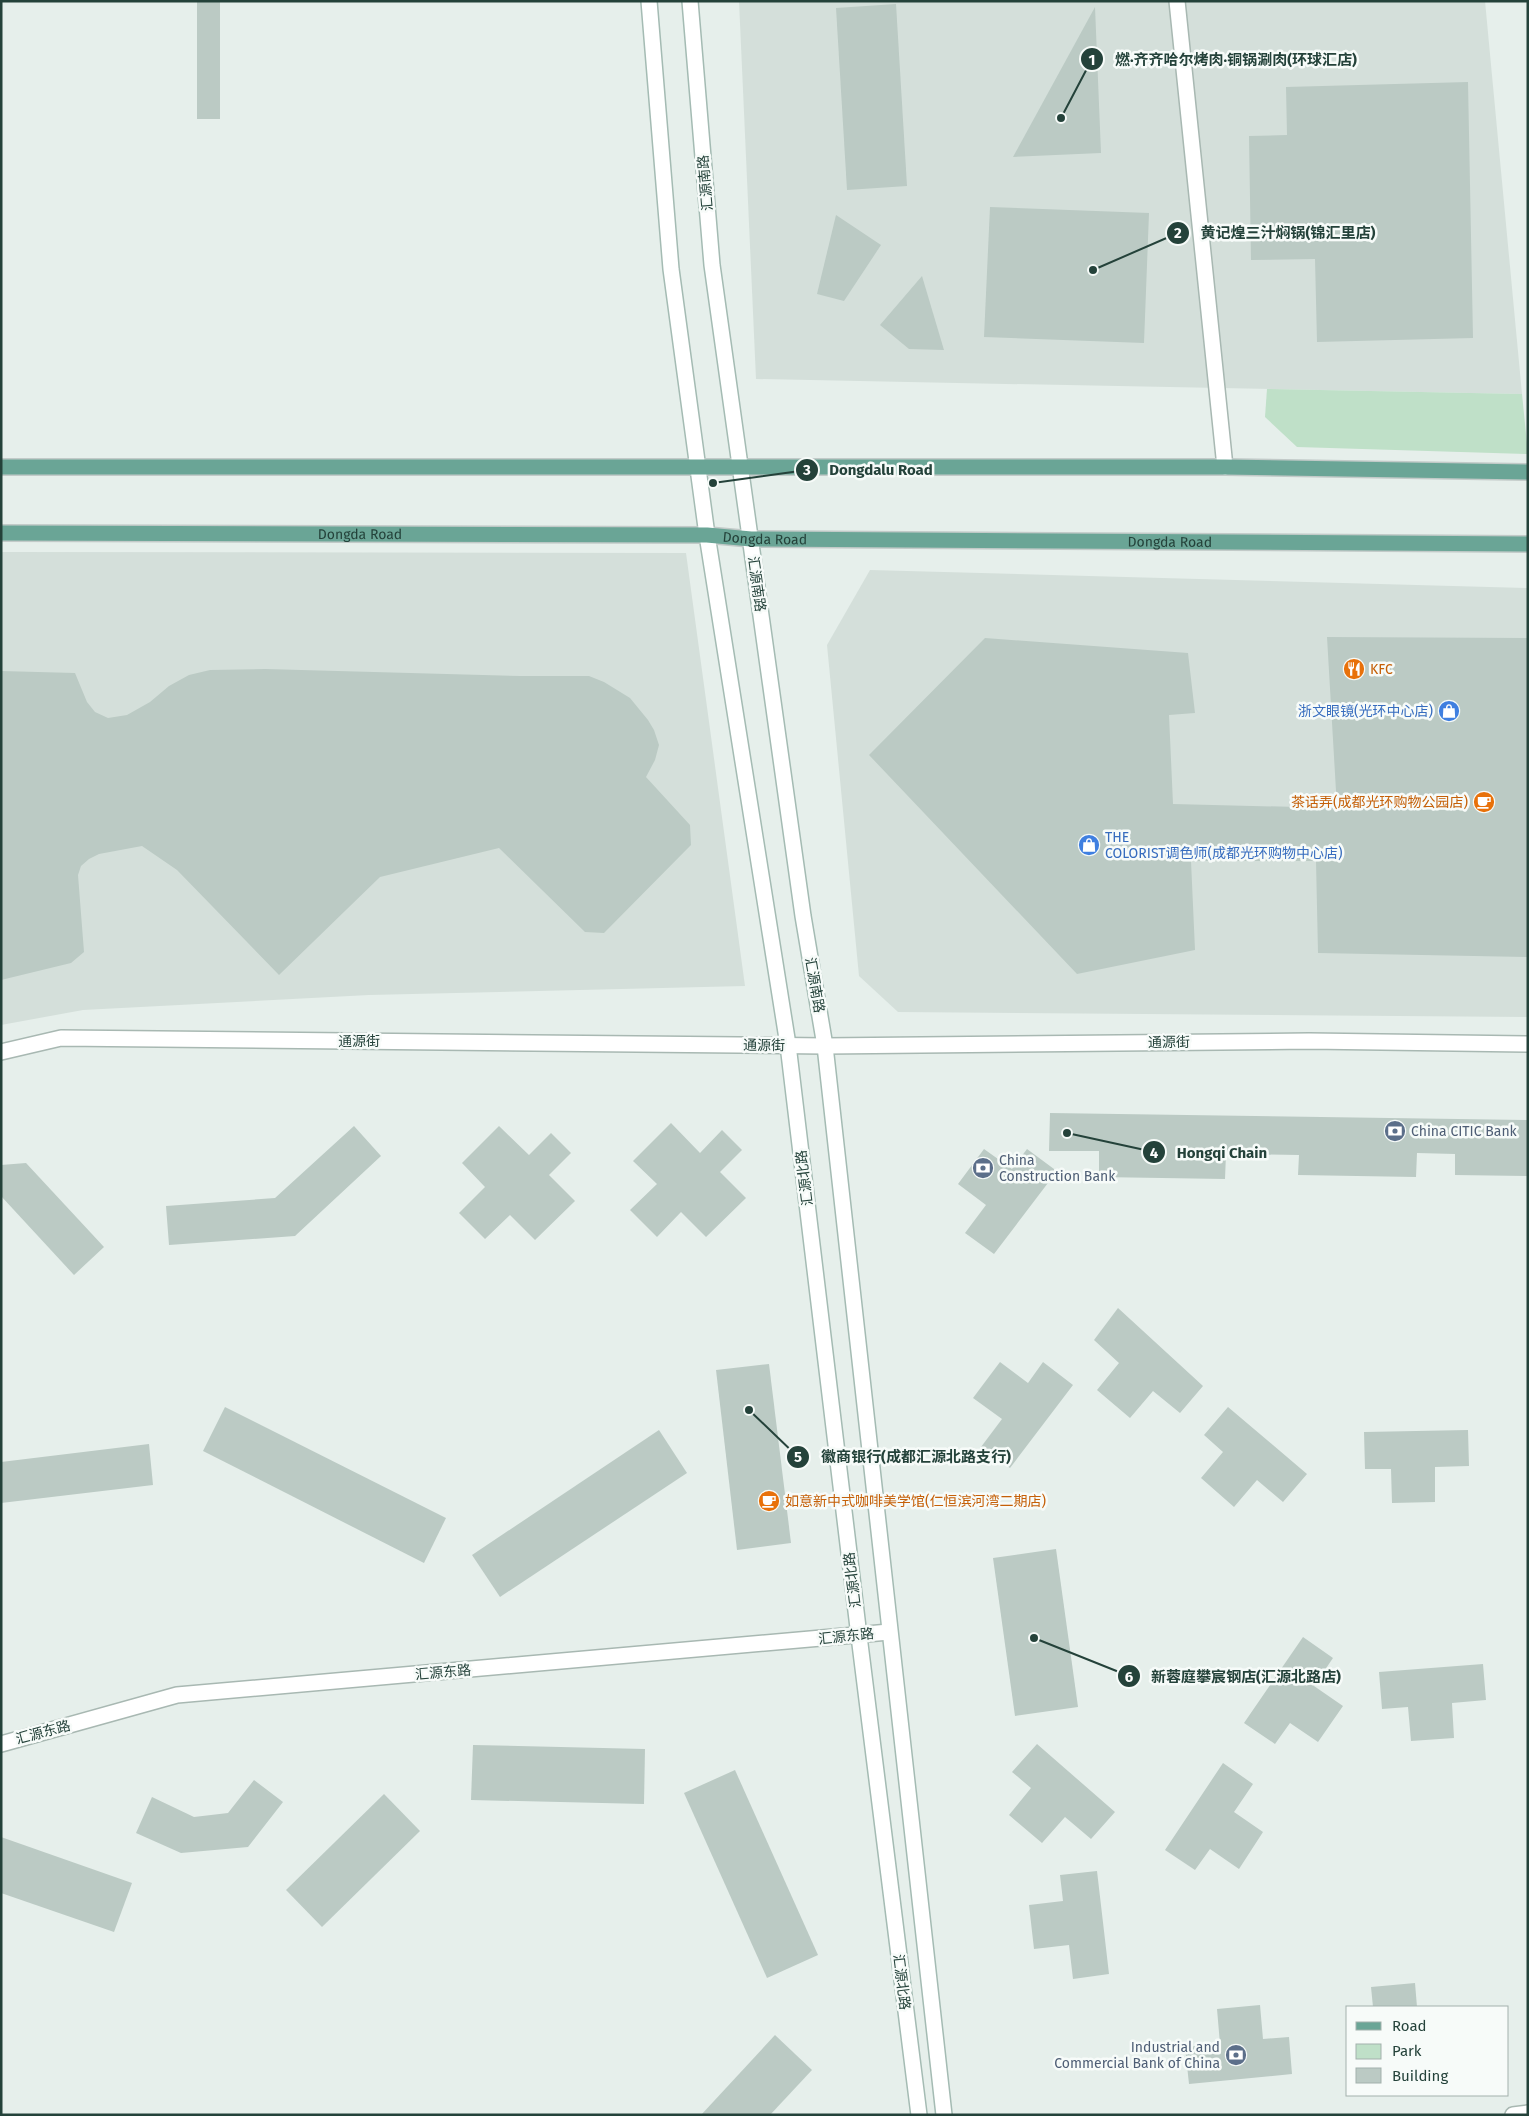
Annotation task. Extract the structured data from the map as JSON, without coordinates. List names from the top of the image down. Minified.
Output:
{"streets":{"main road":["Dongda Road"],"street":["汇源南路","通源街","汇源北路","汇源东路"]},"crossings":[["汇源南路","Dongda Road"],["汇源南路","通源街"],["汇源南路","汇源北路"],["通源街","汇源北路"],["汇源北路","汇源东路"]],"places":{"other":["燃·齐齐哈尔烤肉·铜锅涮肉(环球汇店)","黄记煌三汁焖锅(锦汇里店)","Dongdalu Road","Hongqi Chain","徽商银行(成都汇源北路支行)","新蓉庭攀宸钢店(汇源北路店)"],"restaurant":["KFC"],"shop":["浙文眼镜(光环中心店)","THE COLORIST调色师(成都光环购物中心店)"],"cafe":["茶话弄(成都光环购物公园店)","如意新中式咖啡美学馆(仁恒滨河湾二期店)"],"bank":["China CITIC Bank","China Construction Bank","Industrial and Commercial Bank of China"]},"legend":["Road","Park","Building"]}
